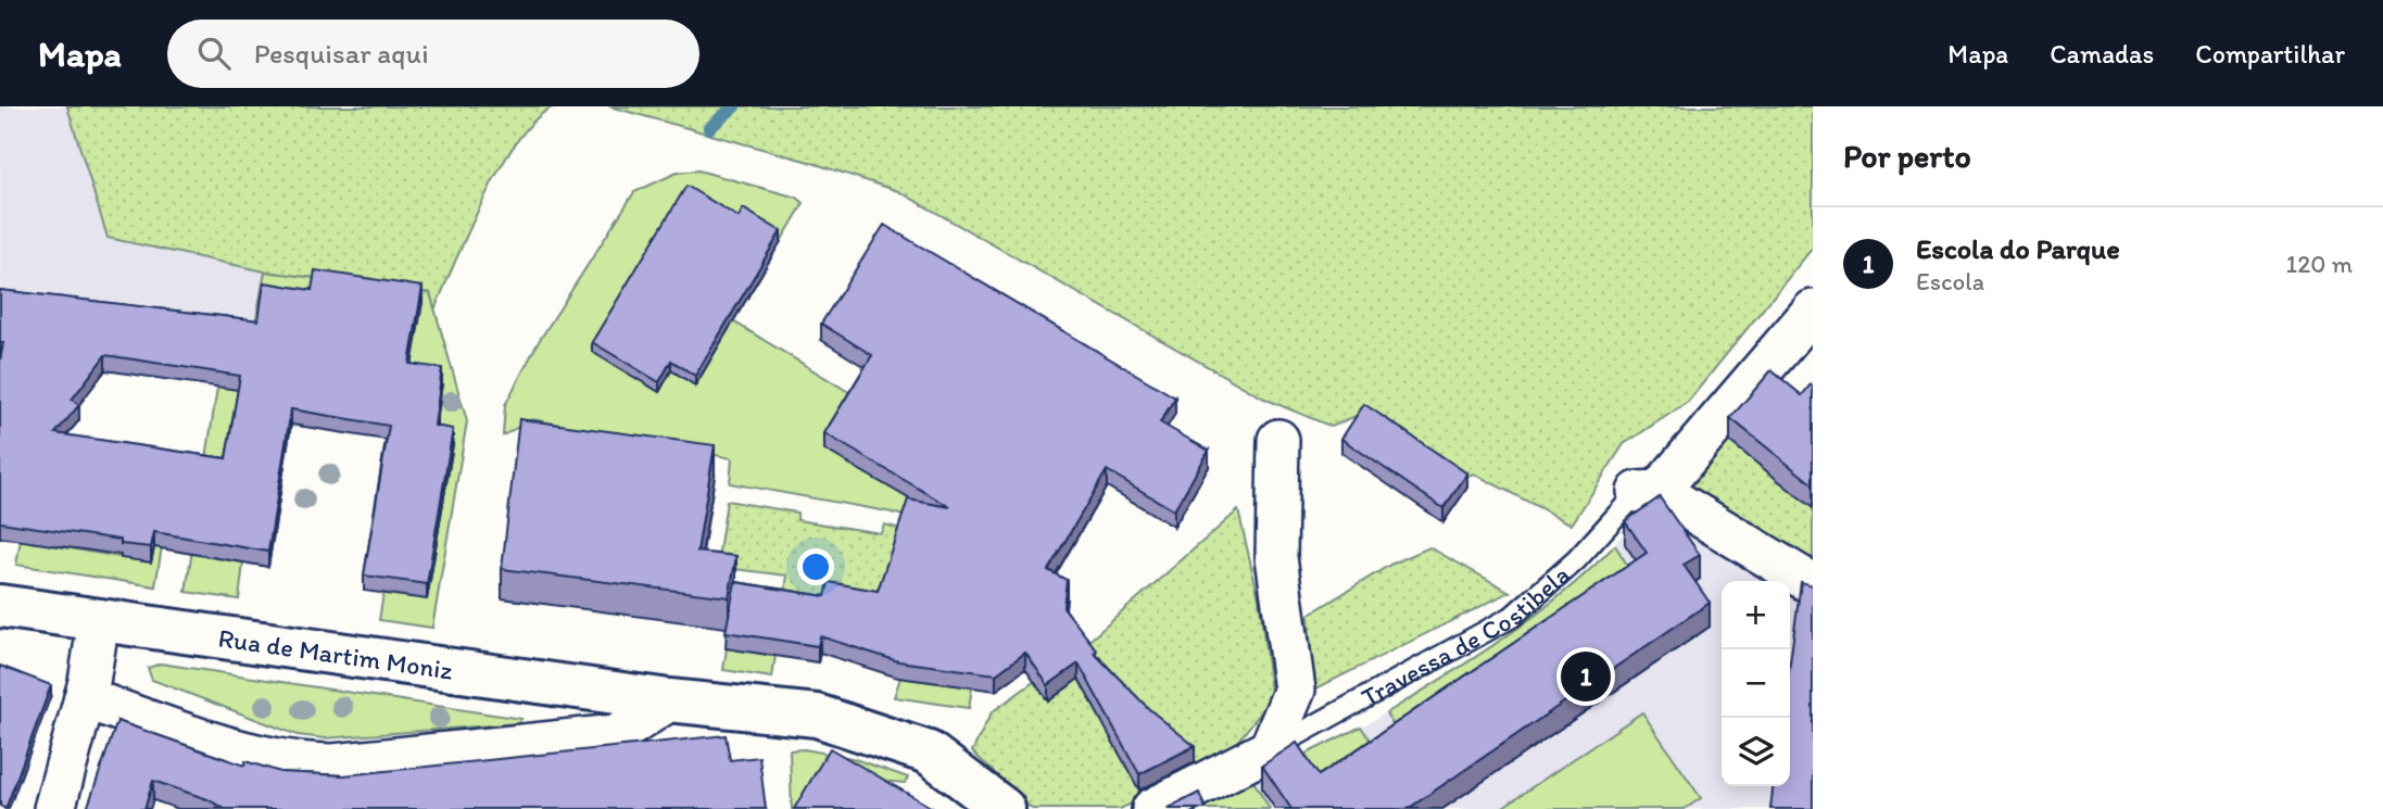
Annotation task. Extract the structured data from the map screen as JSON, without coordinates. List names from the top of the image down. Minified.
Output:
{"streets":{"street":["Travessa de Costibela","Rua de Martim Moniz"]},"page":{"header":"Mapa","search":"Pesquisar aqui","nav":["Mapa","Camadas","Compartilhar"],"heading":"Por perto","list":[{"mark":"1","name":"Escola do Parque","note":"Escola","value":"120 m"}],"map_buttons":["+","−"],"pins":"1"}}
